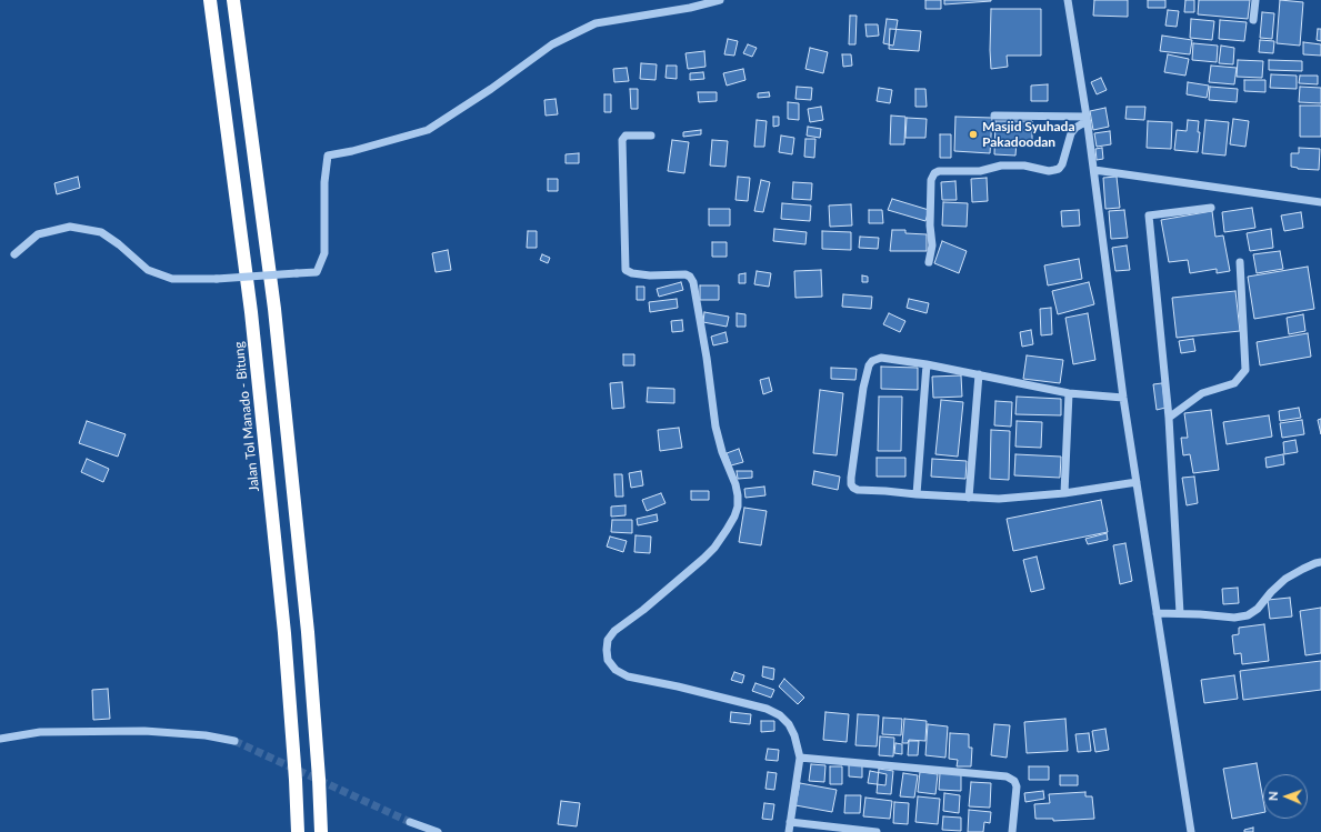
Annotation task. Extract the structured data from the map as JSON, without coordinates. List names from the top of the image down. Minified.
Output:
{"streets":{"highway":["Jalan Tol Manado - Bitung"]},"places":["Masjid Syuhada Pakadoodan"],"north":"left"}
